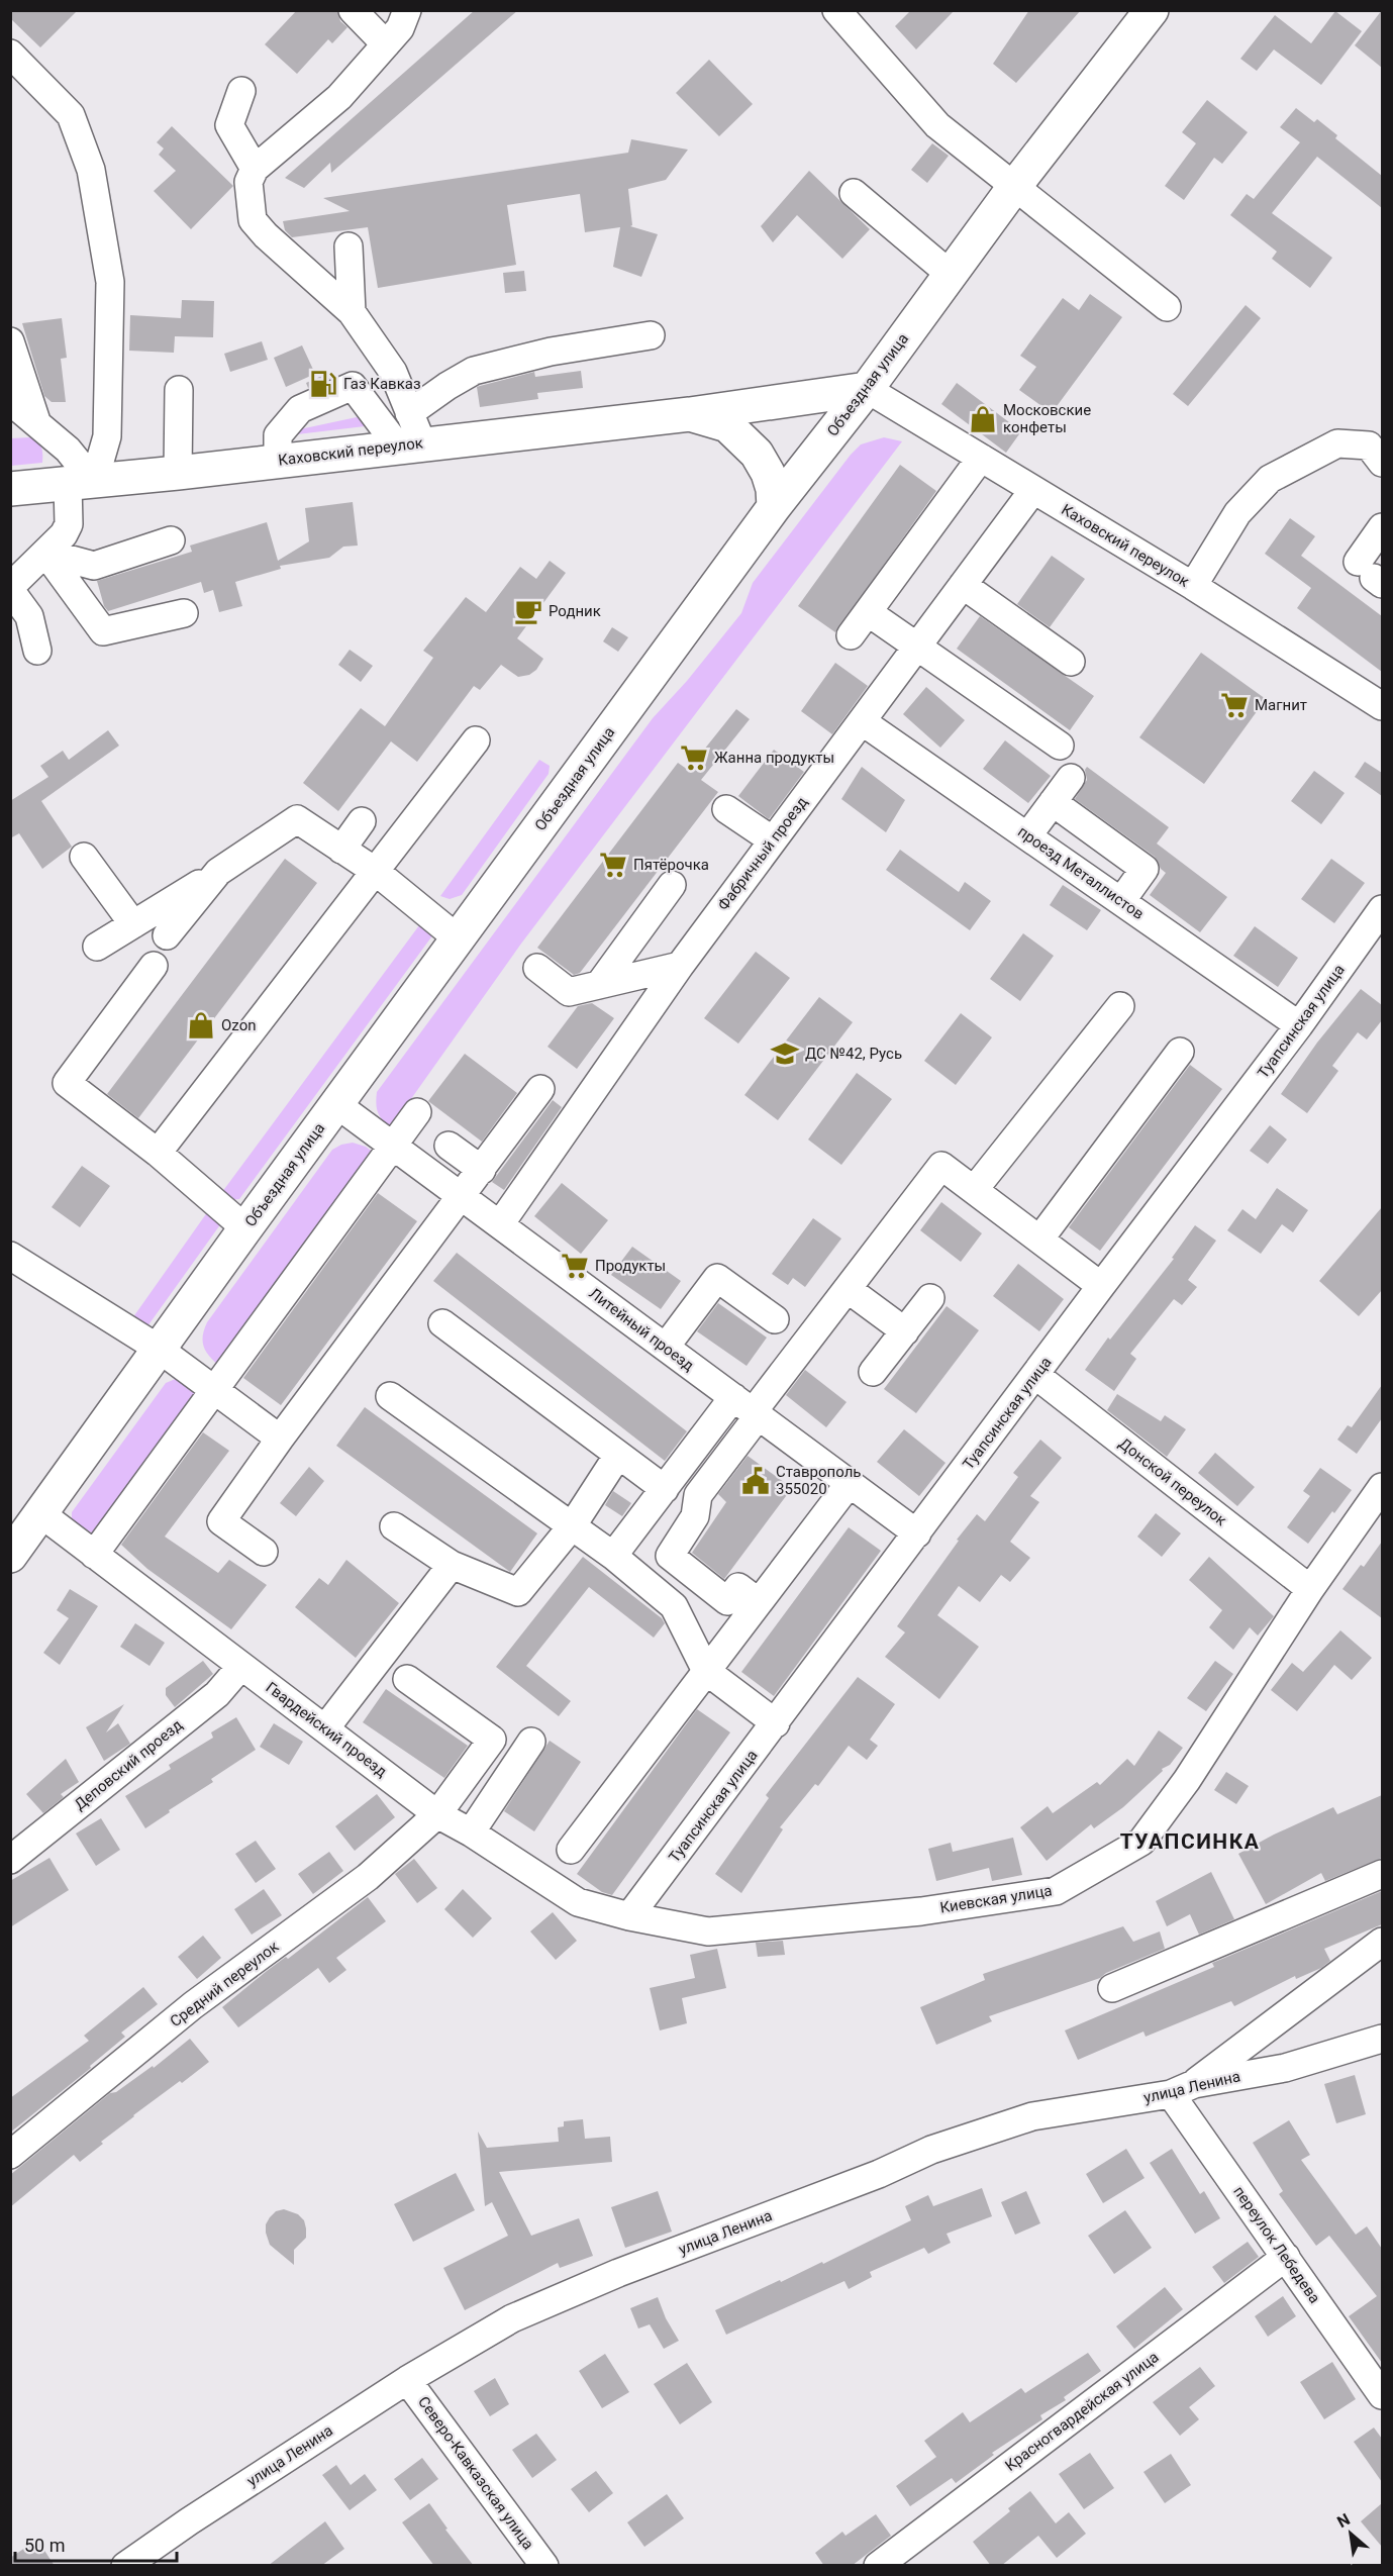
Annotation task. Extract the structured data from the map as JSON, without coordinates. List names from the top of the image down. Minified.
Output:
{"streets":{"main road":["Объездная улица","Каховский переулок"],"street":["Фабричный проезд","проезд Металлистов","Туапсинская улица","Литейный проезд","Донской переулок","Гвардейский проезд","Деповский проезд","Киевская улица","Средний переулок","улица Ленина","переулок Лебедева","Красногвардейская улица","Северо-Кавказская улица"]},"crossings":[["Объездная улица","Каховский переулок"],["Объездная улица","Литейный проезд"],["Объездная улица","Гвардейский проезд"],["Каховский переулок","Фабричный проезд"],["Фабричный проезд","проезд Металлистов"],["Фабричный проезд","Литейный проезд"],["проезд Металлистов","Туапсинская улица"],["Туапсинская улица","Литейный проезд"],["Туапсинская улица","Донской переулок"],["Туапсинская улица","Гвардейский проезд"],["Туапсинская улица","Киевская улица"],["Донской переулок","Киевская улица"],["Гвардейский проезд","Деповский проезд"],["Гвардейский проезд","Киевская улица"],["Гвардейский проезд","Средний переулок"],["улица Ленина","переулок Лебедева"],["улица Ленина","Северо-Кавказская улица"],["переулок Лебедева","Красногвардейская улица"]],"districts":["ТУАПСИНКА"],"places":{"fuel station":["Газ Кавказ"],"shop":["Московские конфеты","Ozon"],"cafe":["Родник"],"supermarket":["Магнит","Жанна продукты","Пятёрочка","Продукты"],"school or university":["ДС №42, Русь"],"public building":["Ставрополь 355020"]},"scale_bar":"50 m","north":"top left"}
